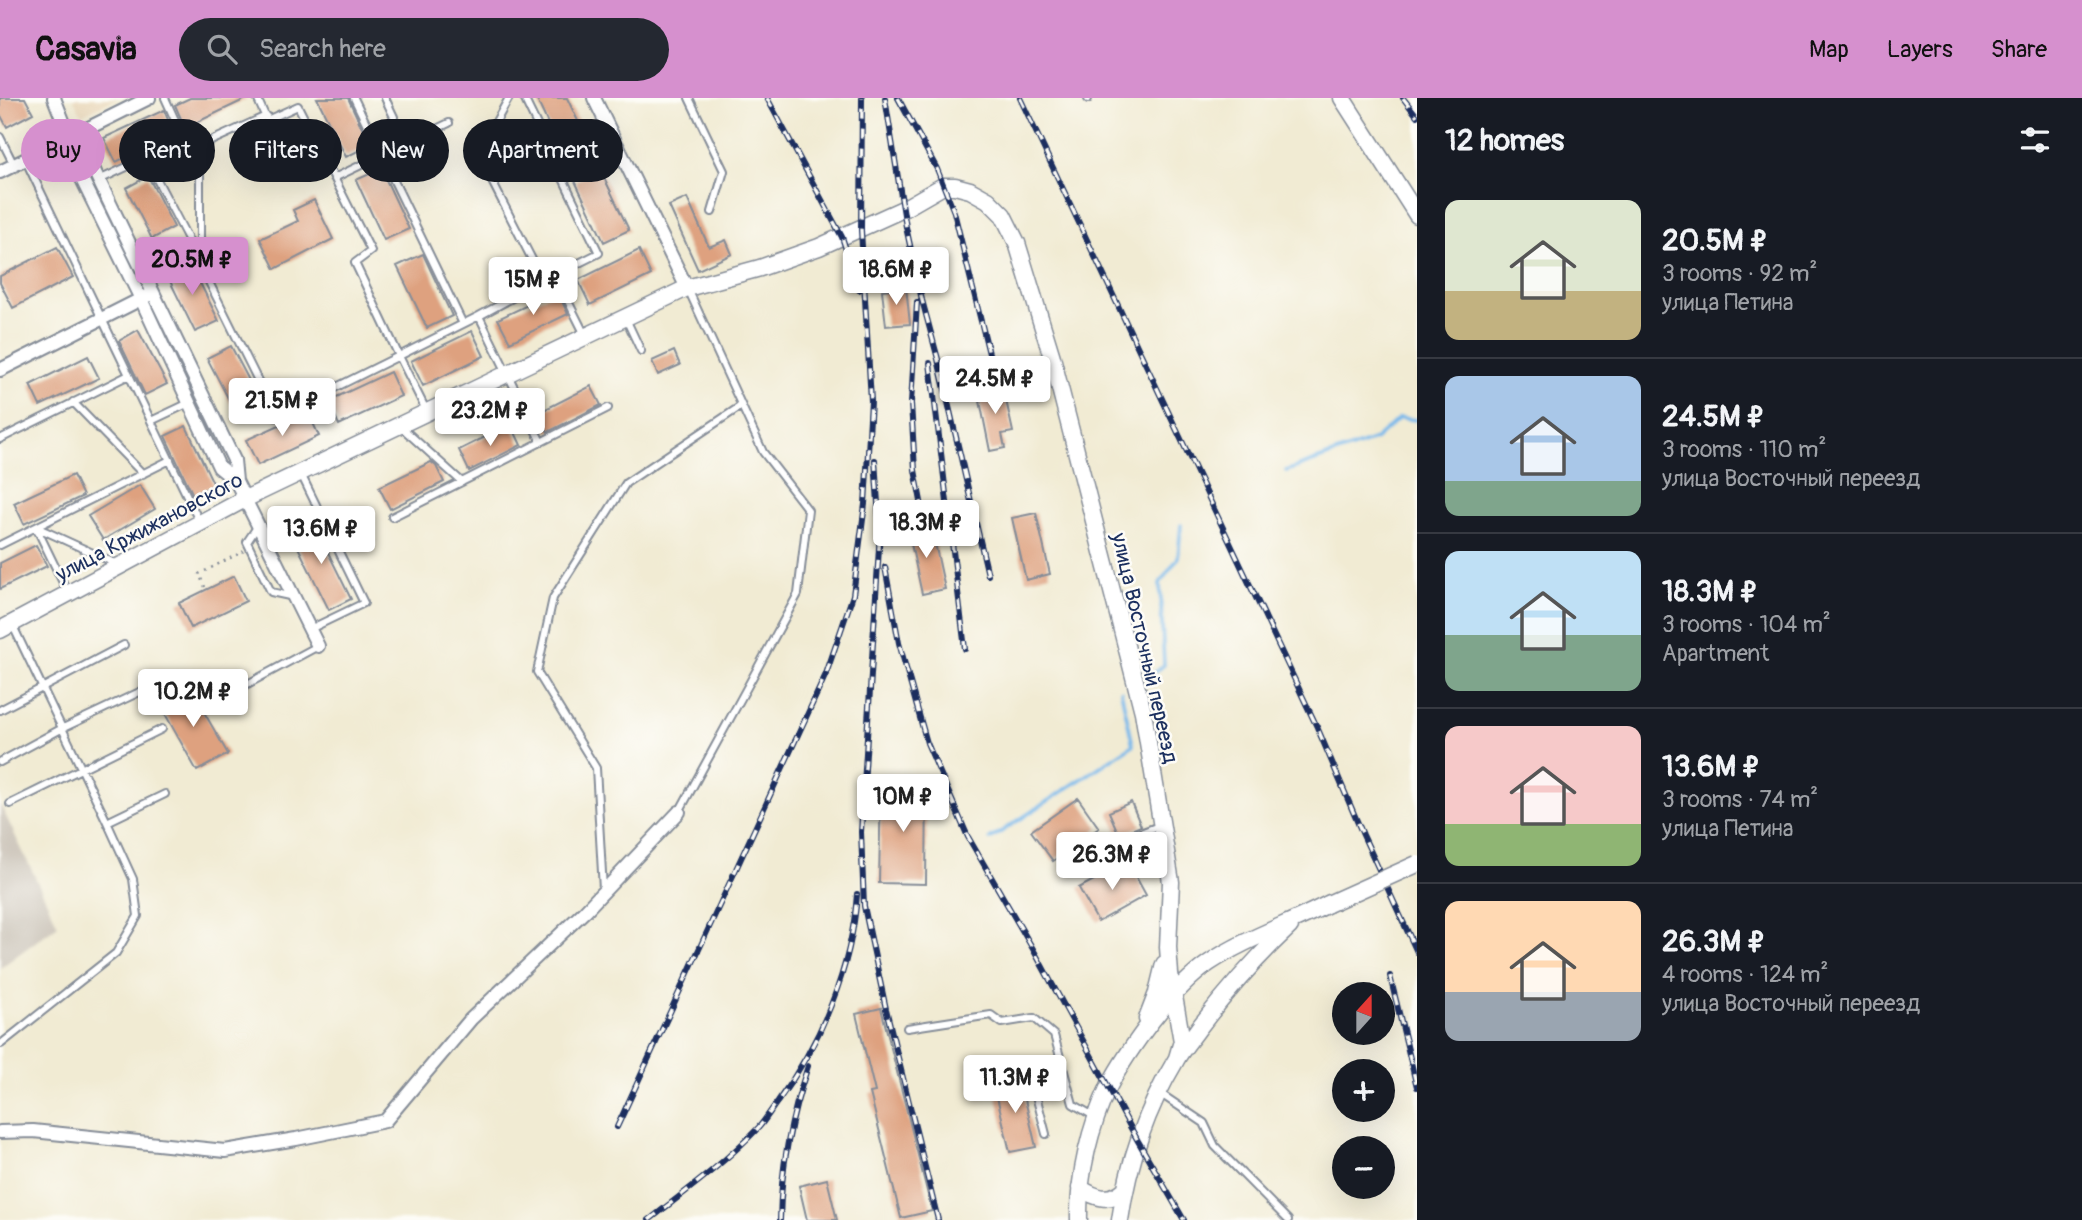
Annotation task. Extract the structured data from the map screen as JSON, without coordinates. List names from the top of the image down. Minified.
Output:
{"streets":{"street":["улица Кржижановского","улица Восточный переезд"]},"crossings":[["улица Кржижановского","улица Восточный переезд"]],"north":"top","page":{"header":"Casavia","search":"Search here","nav":["Map","Layers","Share"],"heading":"12 homes","chip":["Buy","Rent","Filters","New","Apartment"],"list":[{"name":"20.5M ₽","note":"3 rooms · 92 m² · улица Петина"},{"name":"24.5M ₽","note":"3 rooms · 110 m² · улица Восточный переезд"},{"name":"18.3M ₽","note":"3 rooms · 104 m² · Apartment"},{"name":"13.6M ₽","note":"3 rooms · 74 m² · улица Петина"},{"name":"26.3M ₽","note":"4 rooms · 124 m² · улица Восточный переезд"}],"price":["20.5M ₽","18.6M ₽","15M ₽","24.5M ₽","21.5M ₽","23.2M ₽","18.3M ₽","13.6M ₽","10.2M ₽","10M ₽","26.3M ₽","11.3M ₽"],"map_buttons":["+","−"]}}
